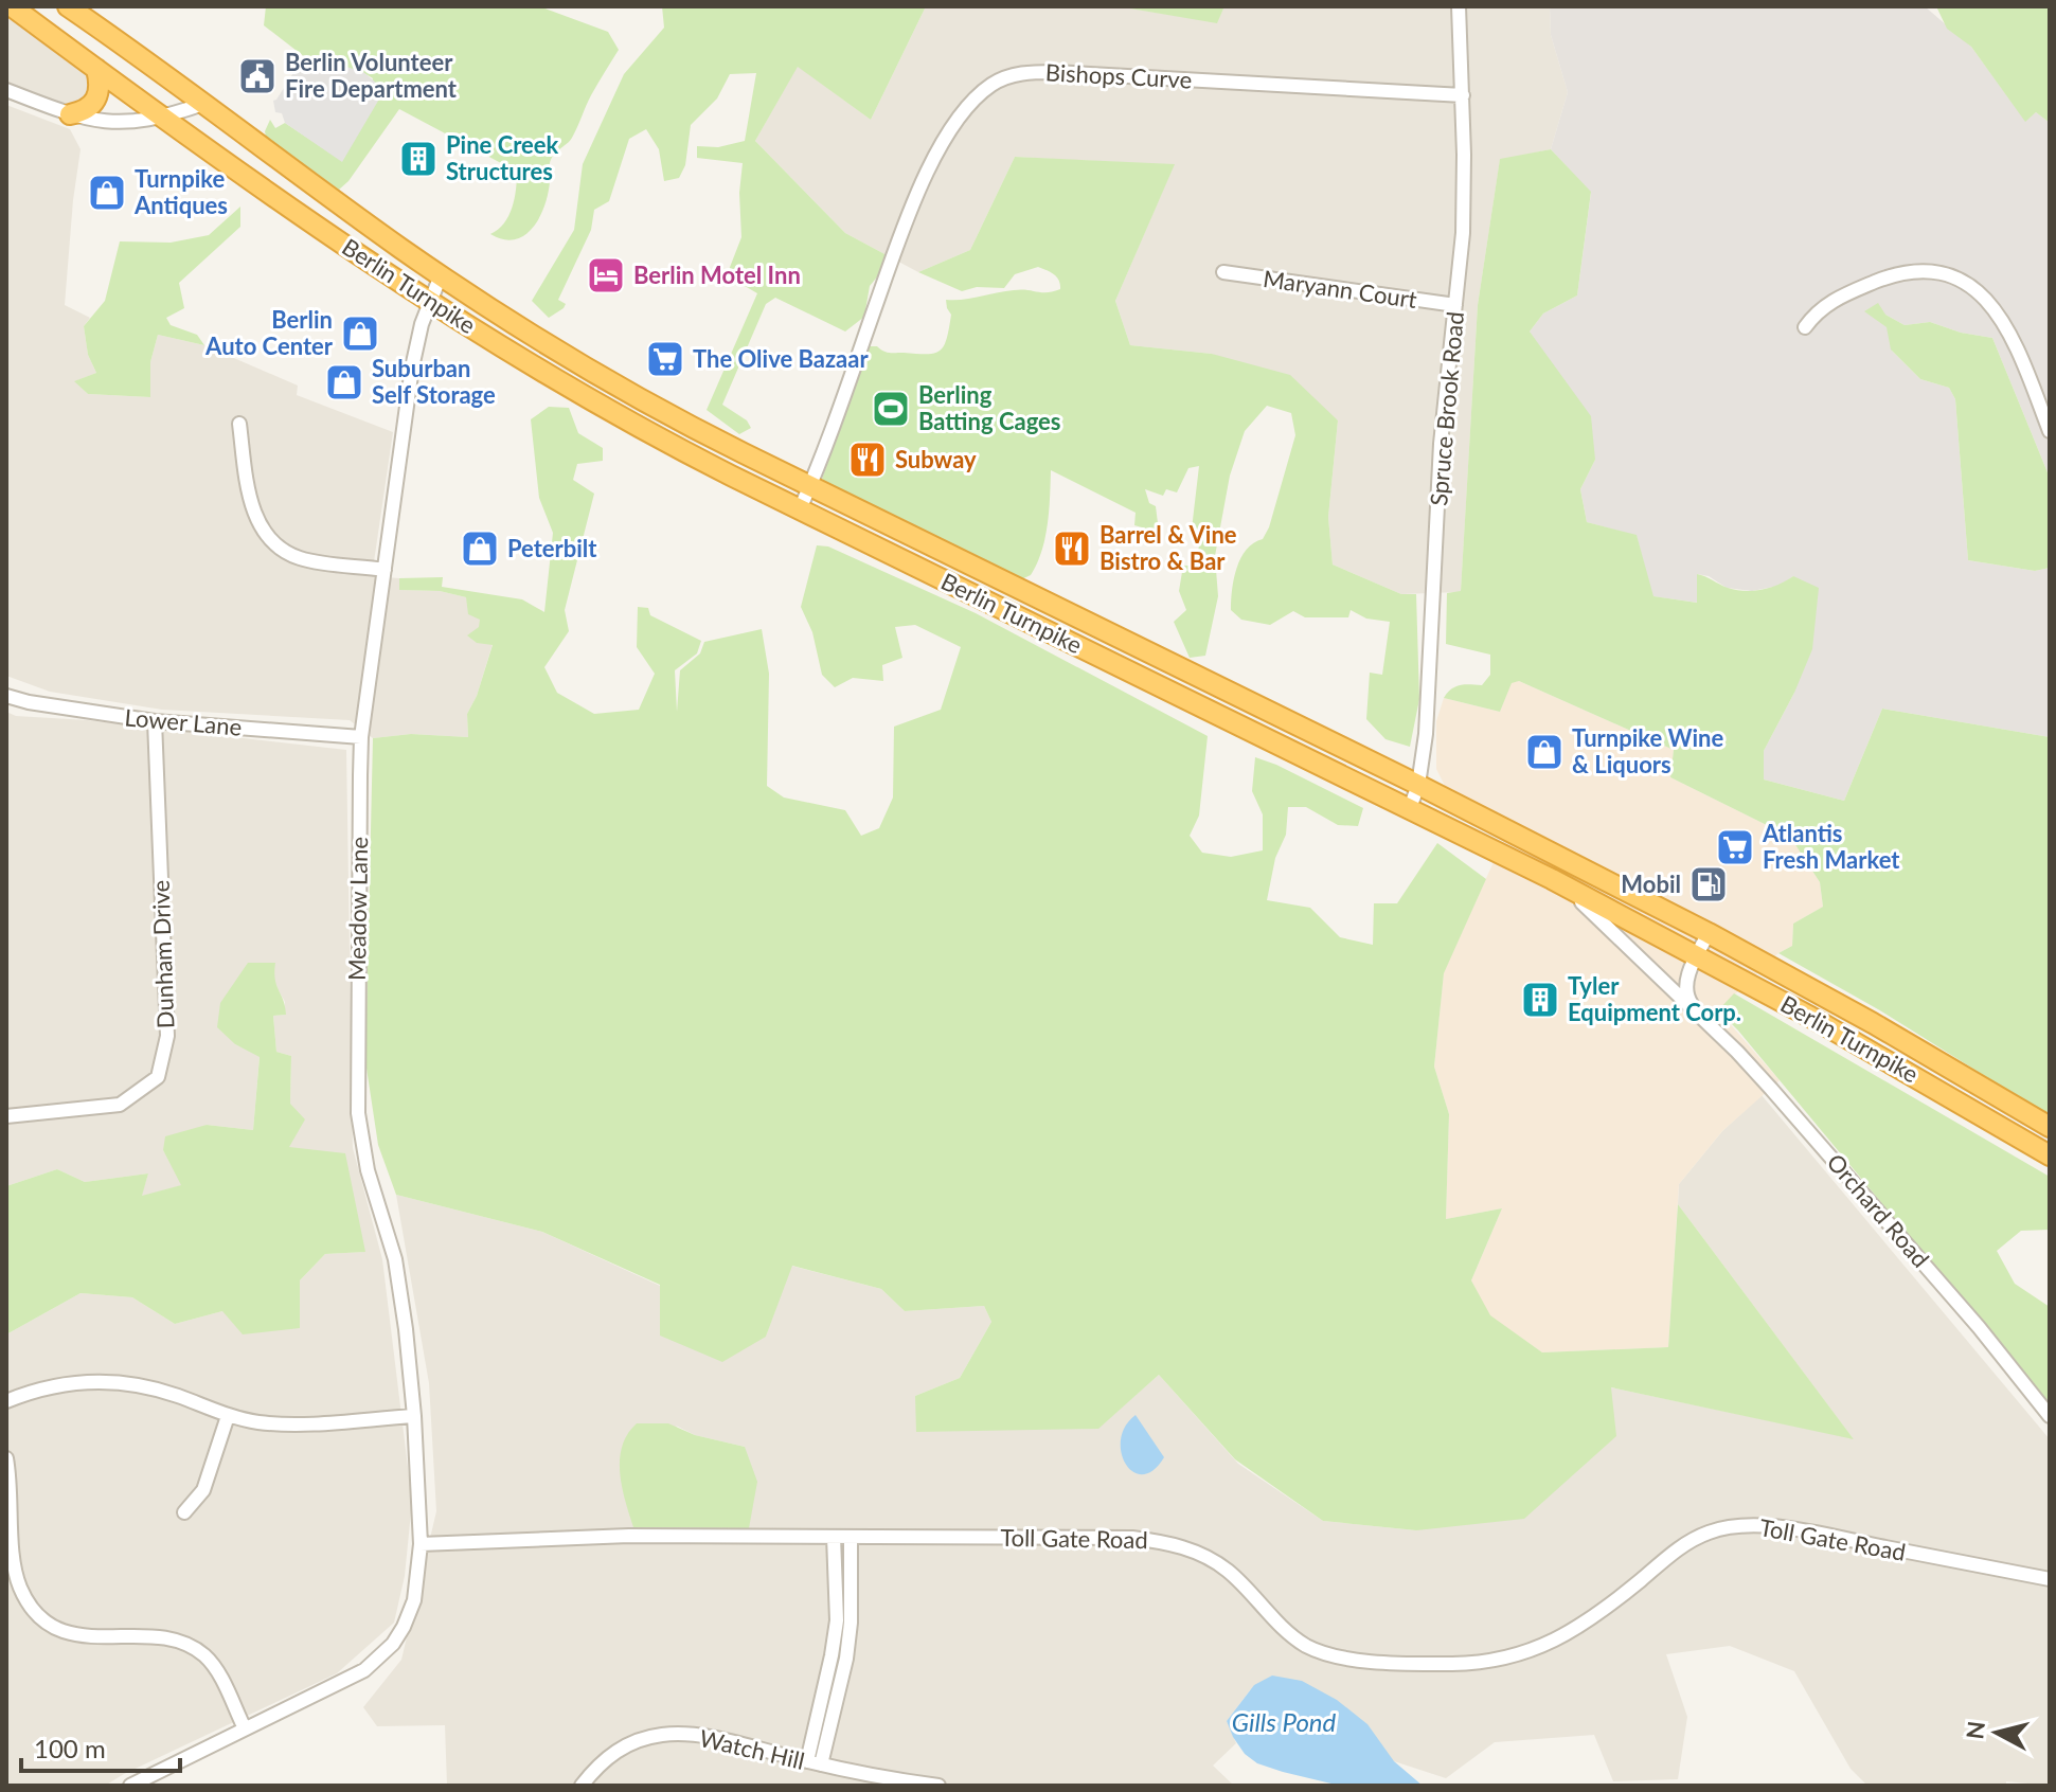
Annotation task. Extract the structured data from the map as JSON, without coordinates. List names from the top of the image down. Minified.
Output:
{"streets":{"highway":["Berlin Turnpike"],"street":["Bishops Curve","Maryann Court","Spruce Brook Road","Lower Lane","Meadow Lane","Dunham Drive","Orchard Road","Toll Gate Road","Watch Hill"]},"crossings":[["Bishops Curve","Berlin Turnpike"],["Bishops Curve","Spruce Brook Road"],["Berlin Turnpike","Spruce Brook Road"],["Berlin Turnpike","Meadow Lane"],["Berlin Turnpike","Orchard Road"],["Maryann Court","Spruce Brook Road"],["Lower Lane","Meadow Lane"],["Lower Lane","Dunham Drive"],["Meadow Lane","Toll Gate Road"]],"water":["Gills Pond"],"places":{"public building":["Berlin Volunteer Fire Department"],"building":["Pine Creek Structures","Tyler Equipment Corp."],"shop":["Turnpike Antiques","Berlin Auto Center","Suburban Self Storage","Peterbilt","Turnpike Wine & Liquors"],"hotel":["Berlin Motel Inn"],"supermarket":["The Olive Bazaar","Atlantis Fresh Market"],"sports":["Berling Batting Cages"],"restaurant":["Subway","Barrel & Vine Bistro & Bar"],"fuel station":["Mobil"]},"scale_bar":"100 m","north":"left"}
